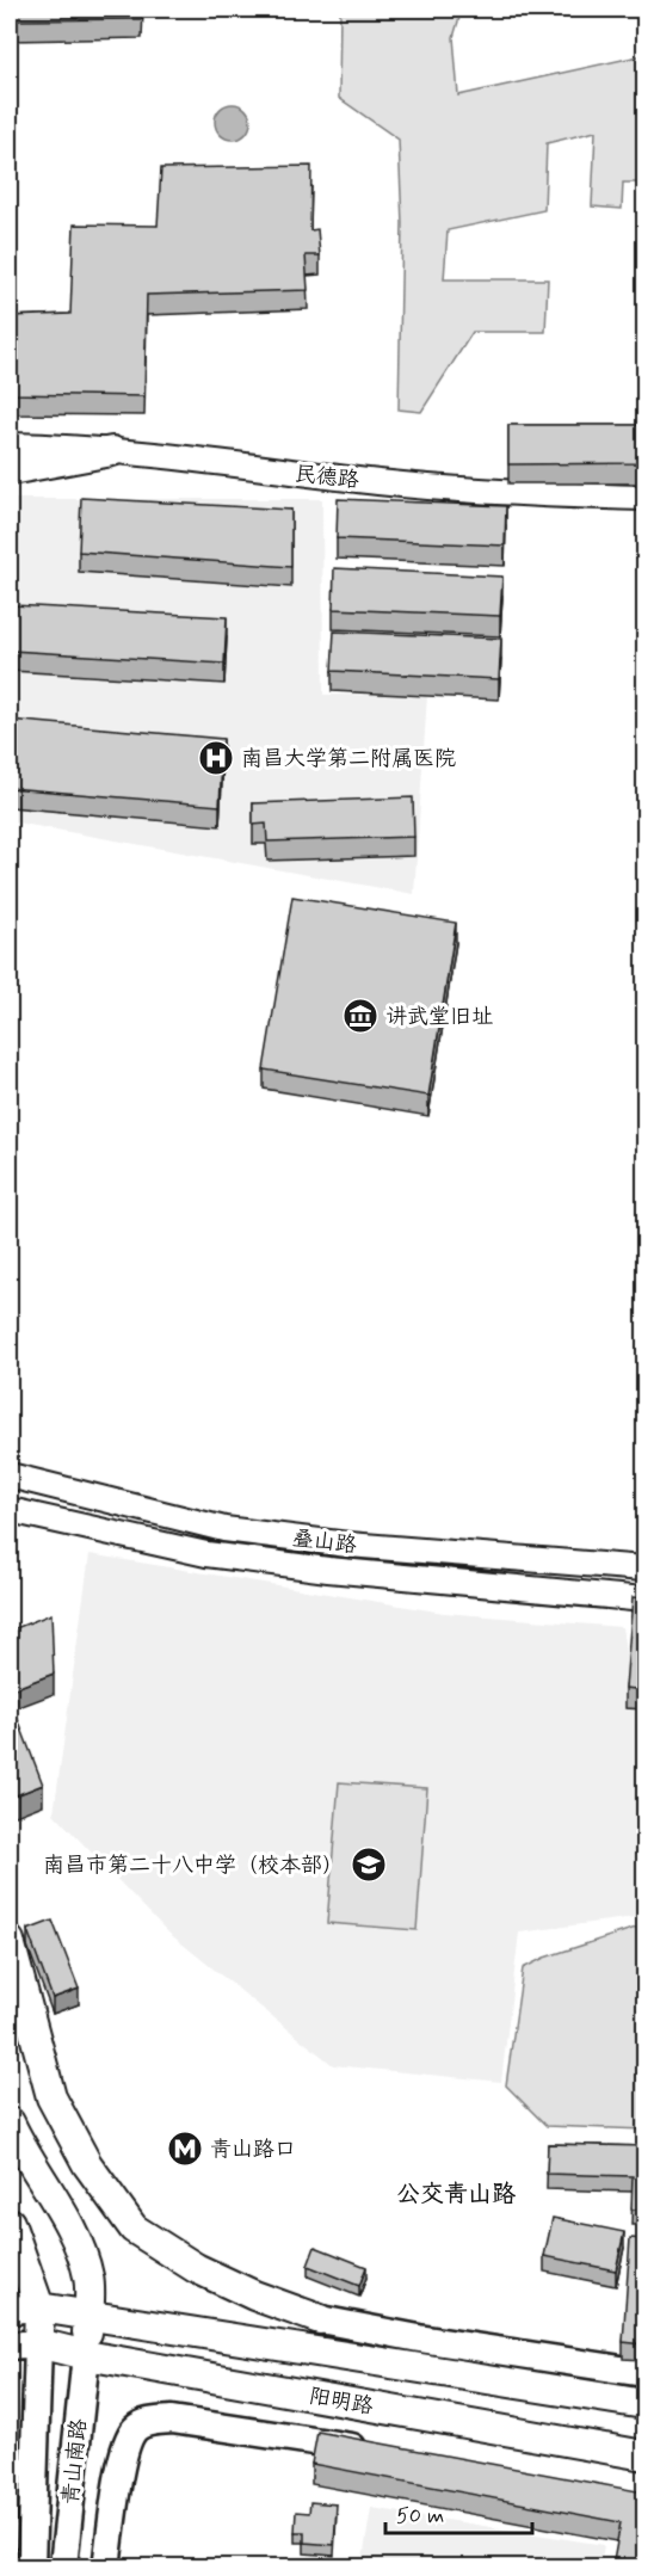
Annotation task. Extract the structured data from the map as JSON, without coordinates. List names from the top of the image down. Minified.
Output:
{"streets":{"highway":["阳明路"],"main road":["民德路","叠山路","青山南路"]},"crossings":[["阳明路","青山南路"]],"districts":["公交青山路"],"places":{"hospital":["南昌大学第二附属医院"],"museum":["讲武堂旧址"],"school or university":["南昌市第二十八中学（校本部）"],"metro station":["青山路口"]},"scale_bar":"50 m"}
